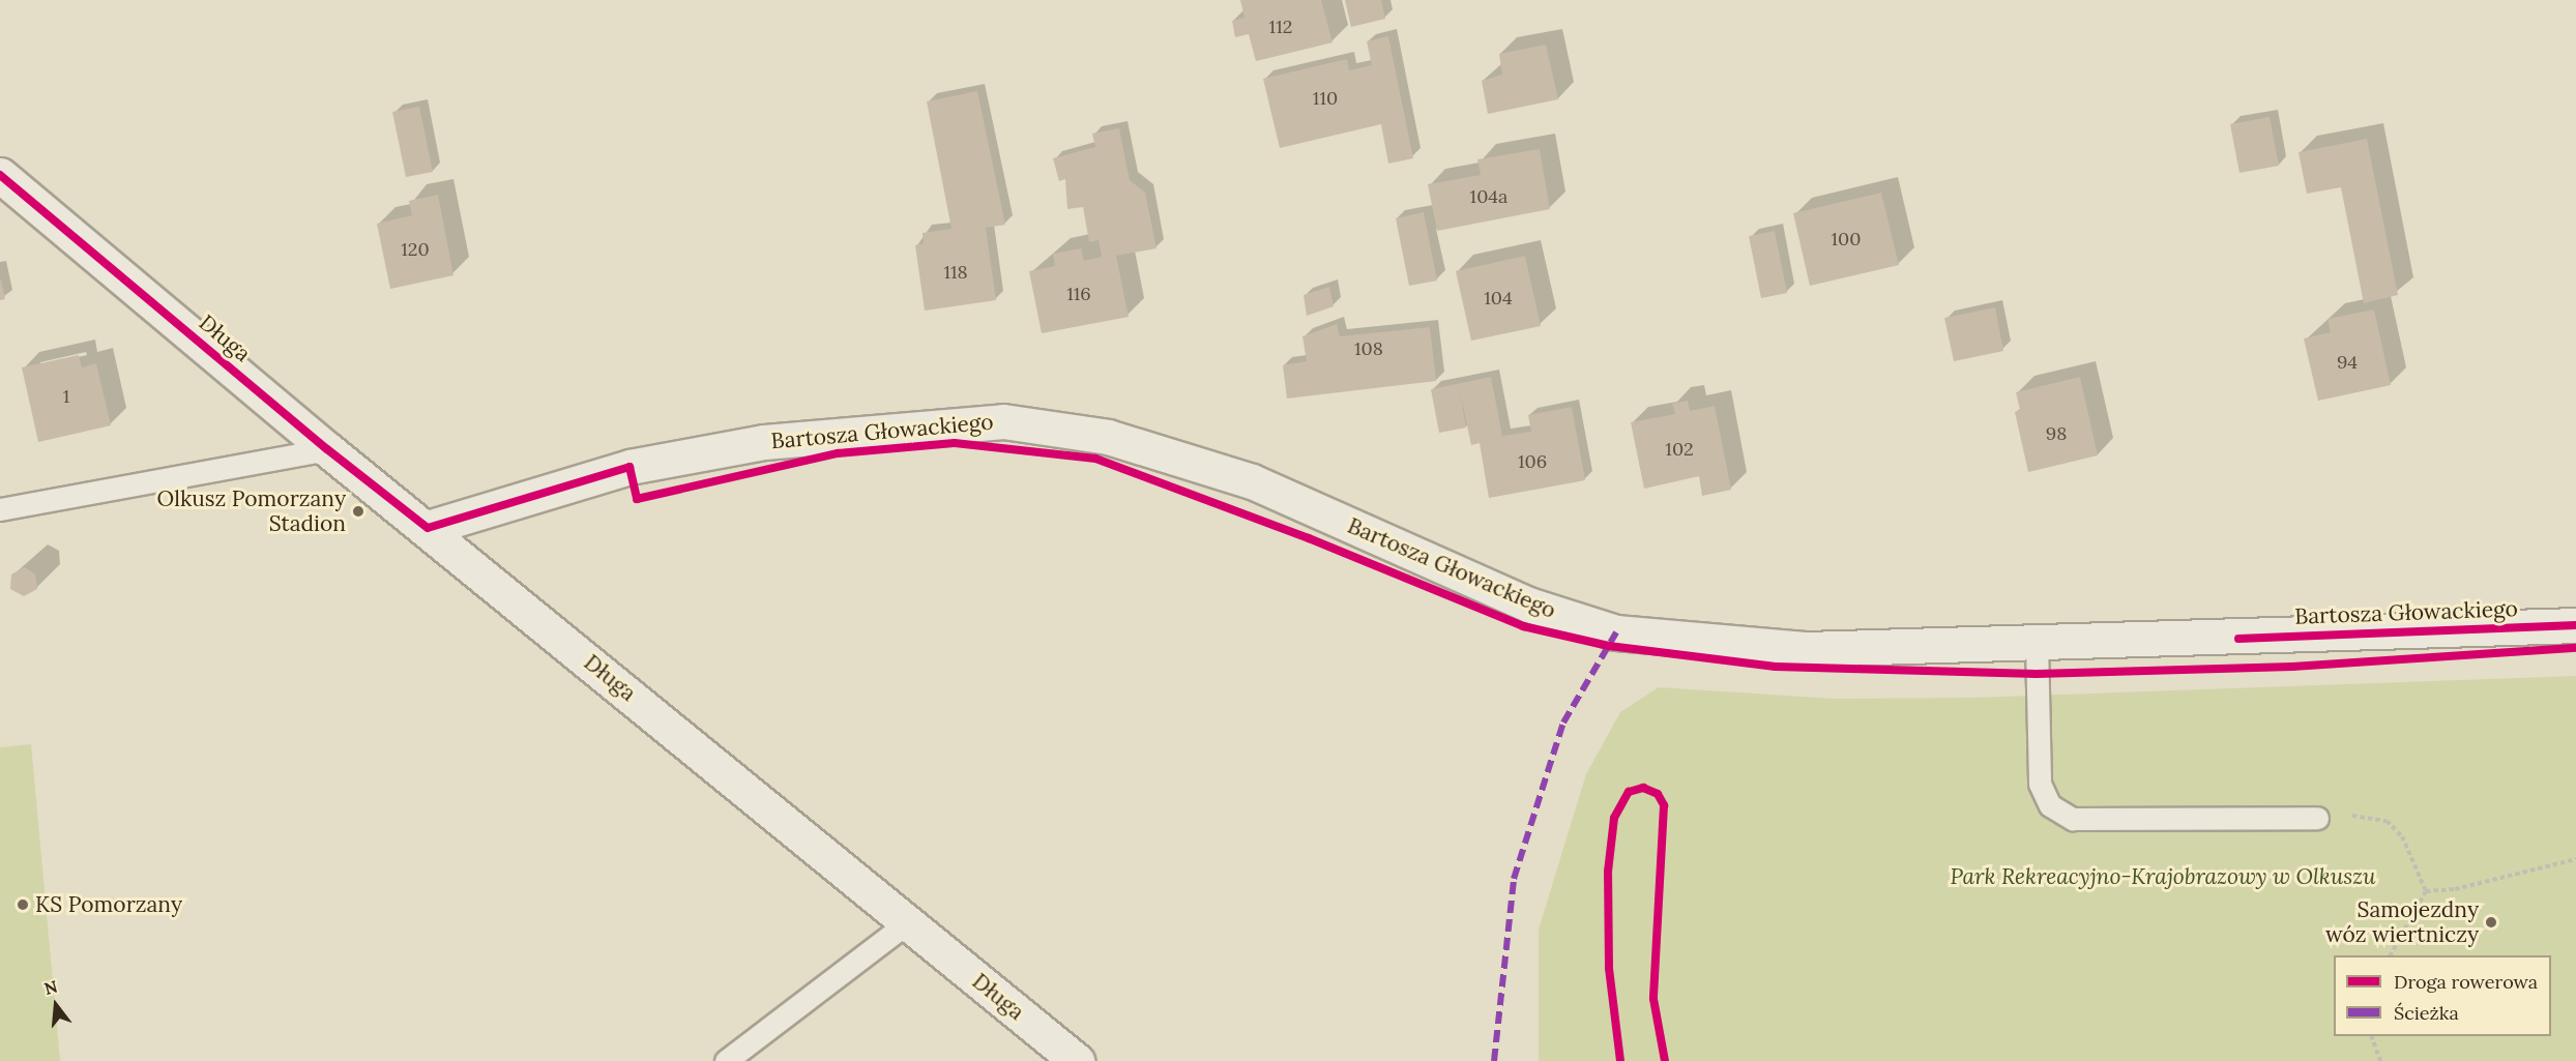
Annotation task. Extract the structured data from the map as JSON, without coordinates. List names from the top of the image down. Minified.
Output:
{"streets":{"street":["Długa","Bartosza Głowackiego"]},"crossings":[["Długa","Bartosza Głowackiego"]],"parks":["Park Rekreacyjno-Krajobrazowy w Olkuszu"],"places":["Olkusz Pomorzany Stadion","KS Pomorzany","Samojezdny wóz wiertniczy"],"house_numbers":["112","110","104a","100","120","118","116","104","108","94","1","98","102","106"],"legend":["Droga rowerowa","Ścieżka"],"north":"top"}
